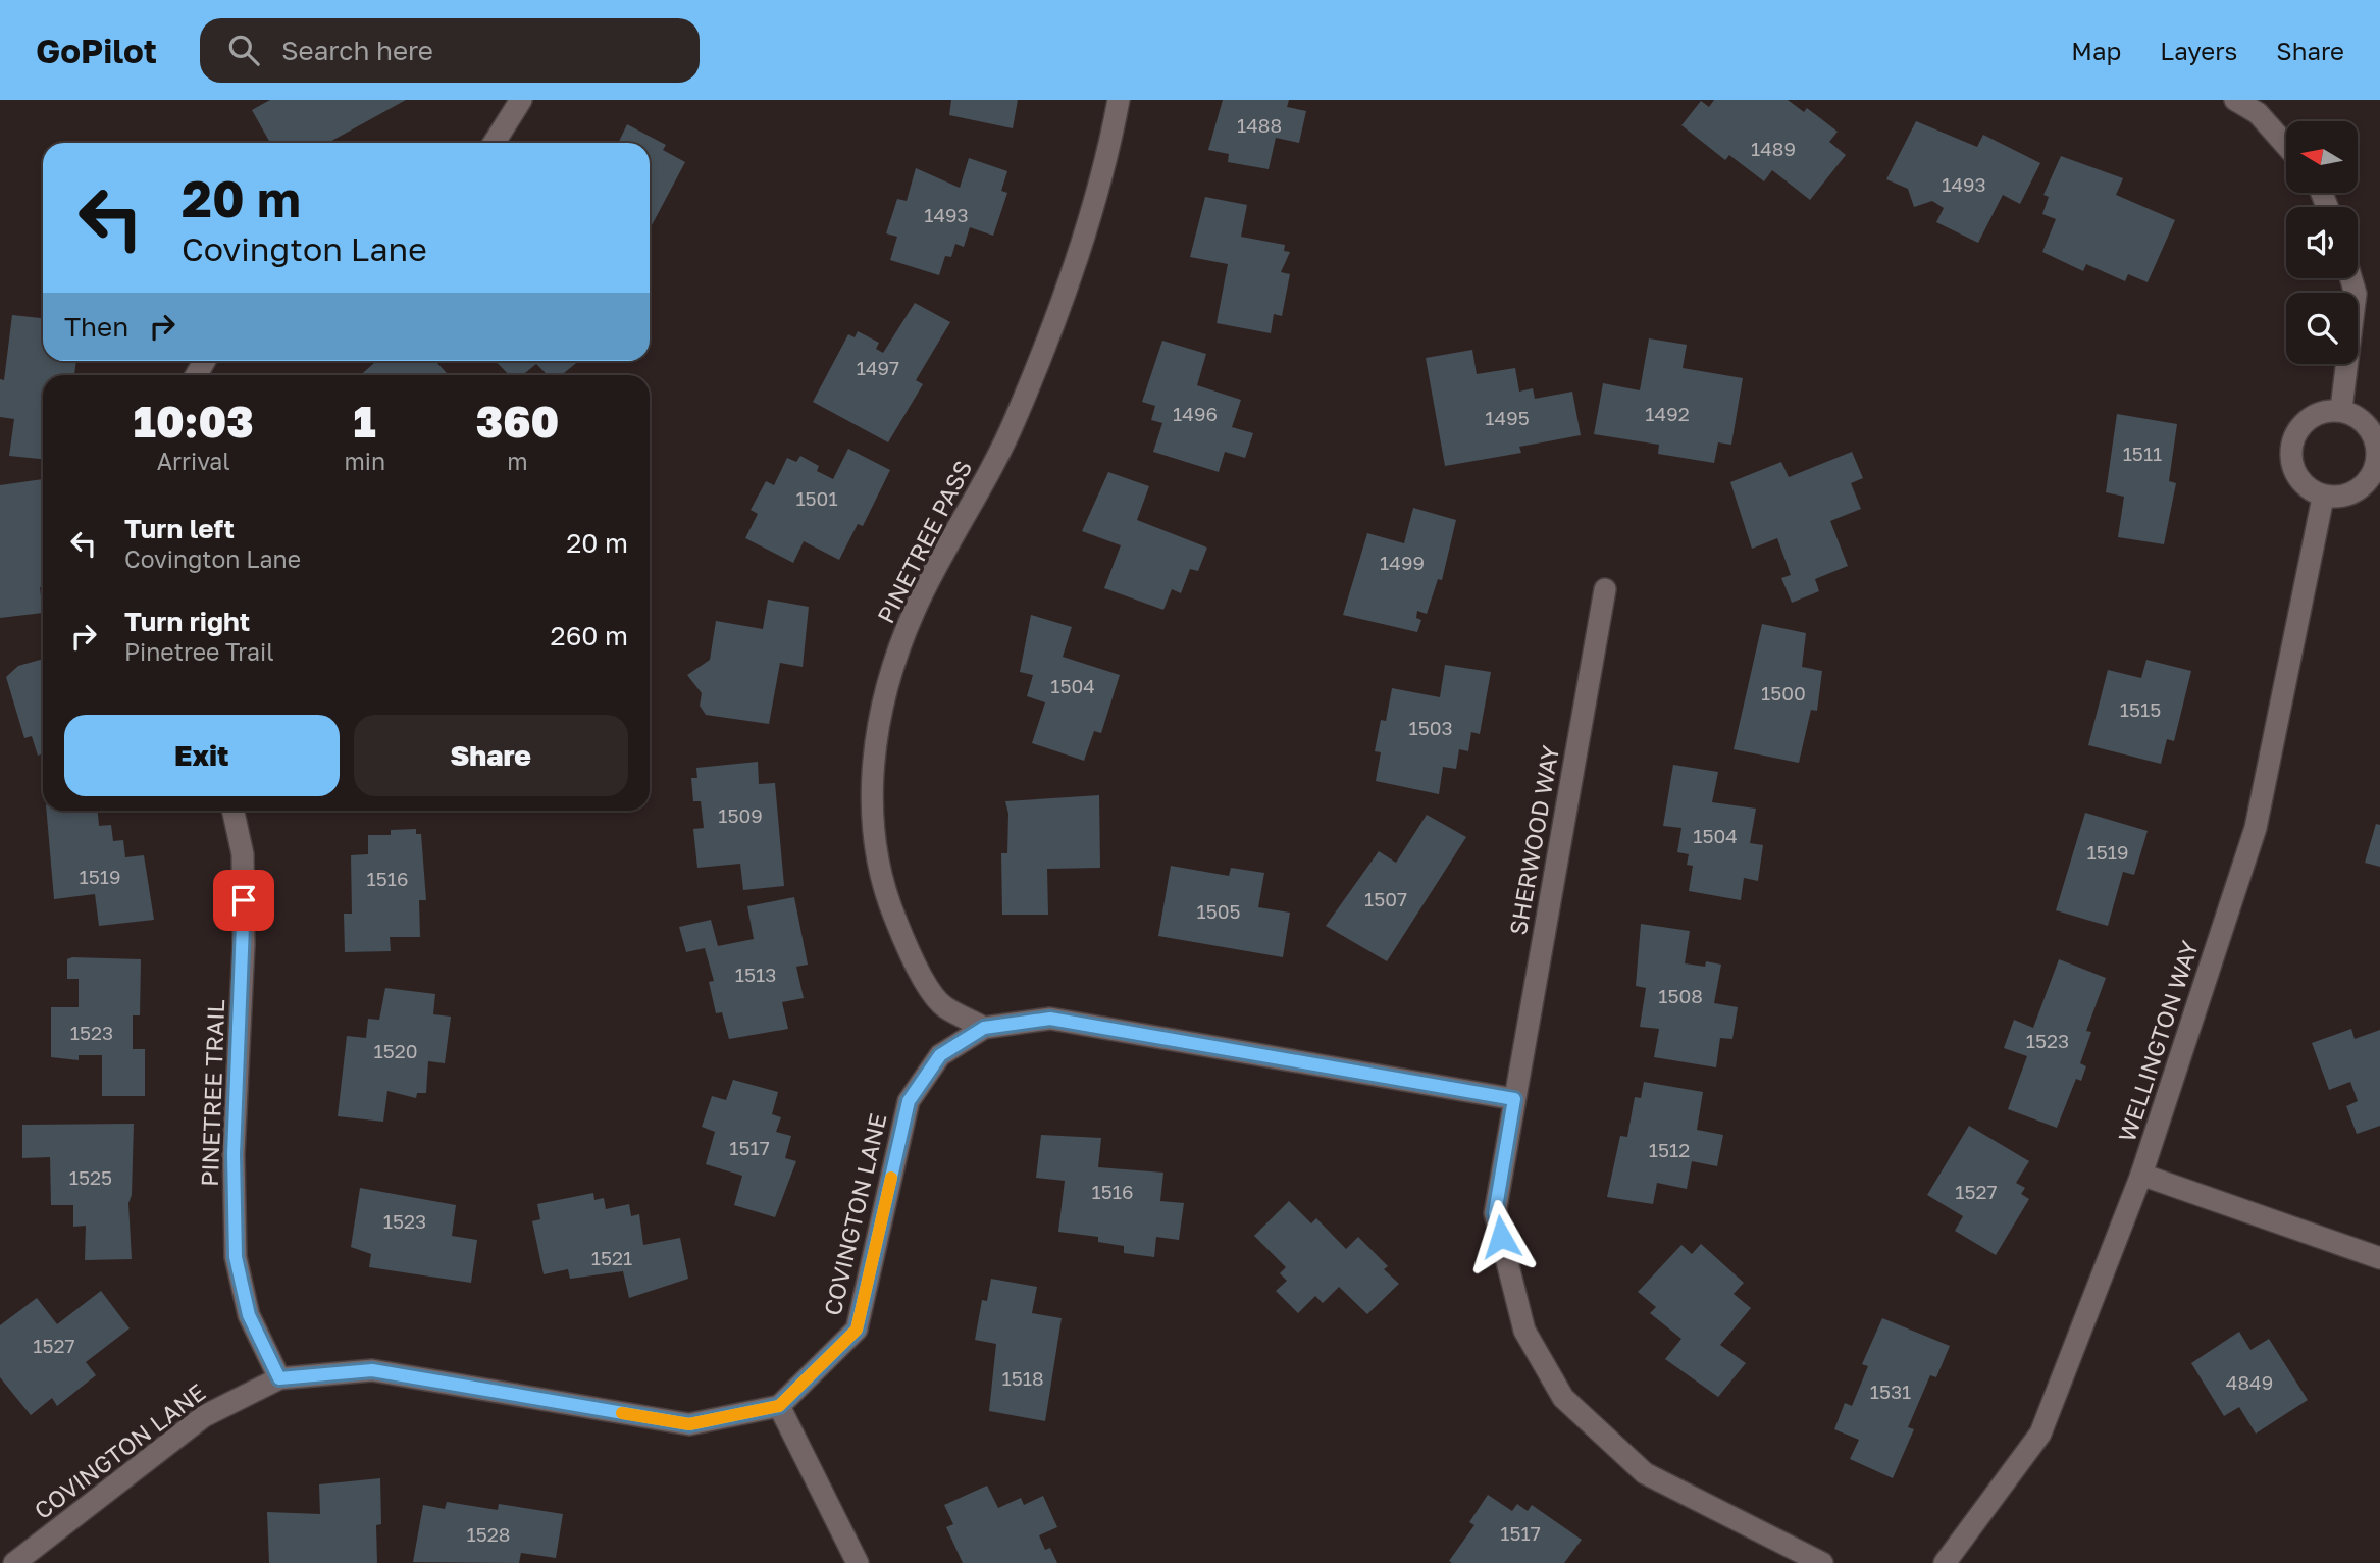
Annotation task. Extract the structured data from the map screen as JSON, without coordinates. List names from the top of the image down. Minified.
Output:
{"streets":{"street":["PINETREE PASS","SHERWOOD WAY","WELLINGTON WAY","PINETREE TRAIL","COVINGTON LANE"]},"crossings":[["PINETREE PASS","COVINGTON LANE"],["SHERWOOD WAY","COVINGTON LANE"],["PINETREE TRAIL","COVINGTON LANE"]],"house_numbers":["1488","1489","1493","1493","1497","1496","1492","1495","1511","1501","1499","1504","1500","1515","1503","1509","1504","1519","1519","1516","1507","1505","1513","1508","1523","1523","1520","1517","1512","1525","1516","1527","1523","1521","1527","1518","4849","1531","1517","1528"],"north":"left","page":{"header":"GoPilot","search":"Search here","nav":["Map","Layers","Share"],"turn":["20 m","Covington Lane"],"then":"Then","eta":["10:03","Arrival","1","min","360","m"],"list":[{"name":"Turn left","note":"Covington Lane","value":"20 m"},{"name":"Turn right","note":"Pinetree Trail","value":"260 m"}],"buttons":["Exit","Share"]}}
